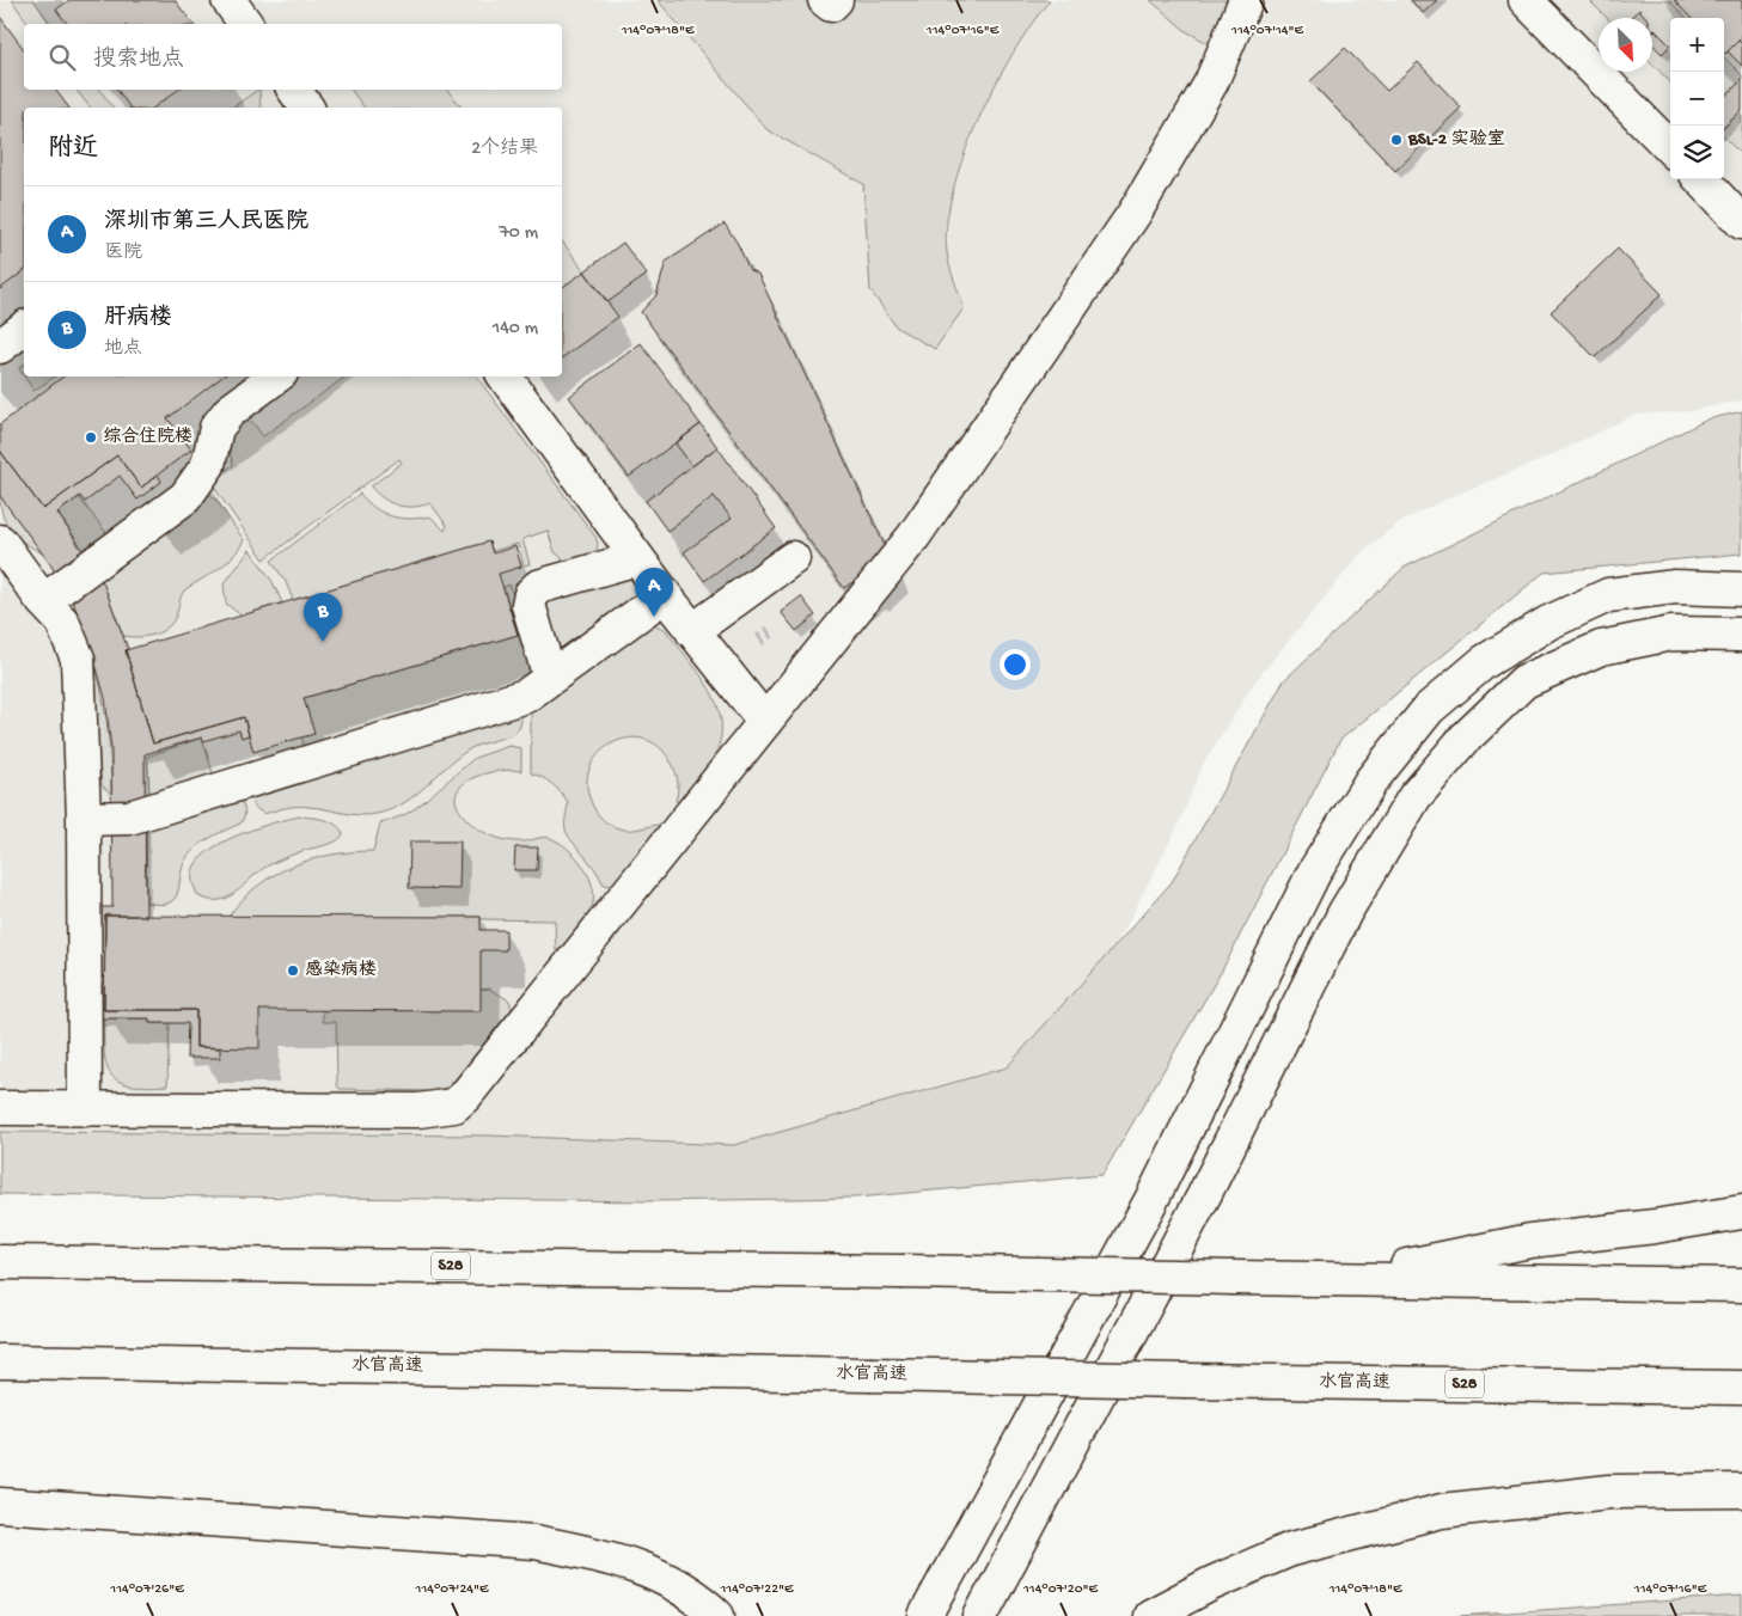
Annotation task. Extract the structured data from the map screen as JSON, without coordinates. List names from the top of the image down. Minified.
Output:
{"streets":{"main road":["S28","水官高速"]},"places":["BSL-2 实验室","综合住院楼","感染病楼"],"north":"bottom right","page":{"map_buttons":["+","−"],"search":"搜索地点","heading":["附近","2个结果"],"list":[{"mark":"A","name":"深圳市第三人民医院","note":"医院","value":"70 m"},{"mark":"B","name":"肝病楼","note":"地点","value":"140 m"}],"pins":["A","B"]},"coordinates":["114°07'18\"E","114°07'16\"E","114°07'14\"E","114°07'26\"E","114°07'24\"E","114°07'22\"E","114°07'20\"E"]}
